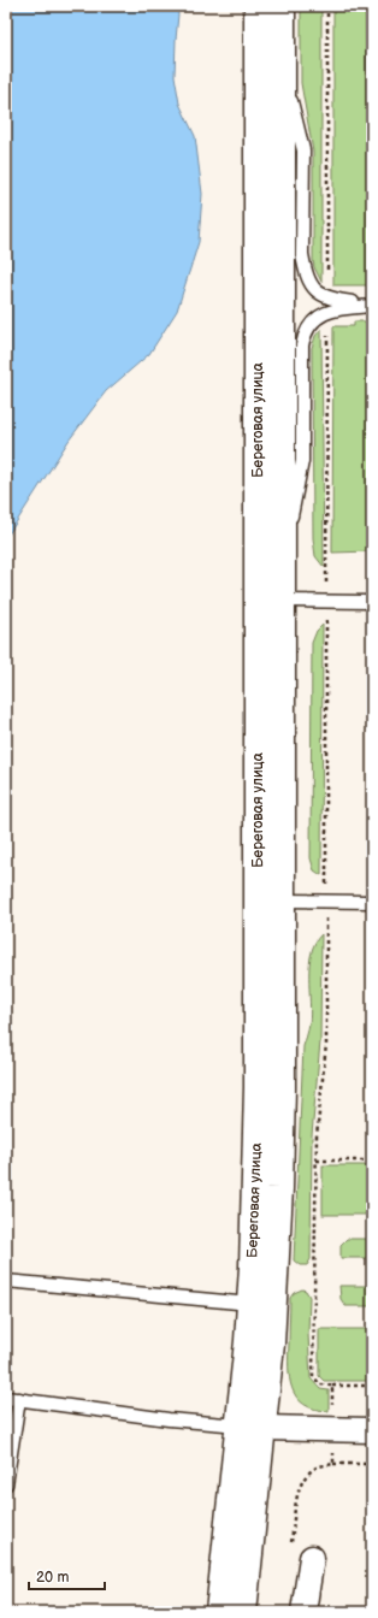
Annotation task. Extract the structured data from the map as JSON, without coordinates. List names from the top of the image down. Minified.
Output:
{"streets":{"main road":["Береговая улица"]},"scale_bar":"20 m"}
